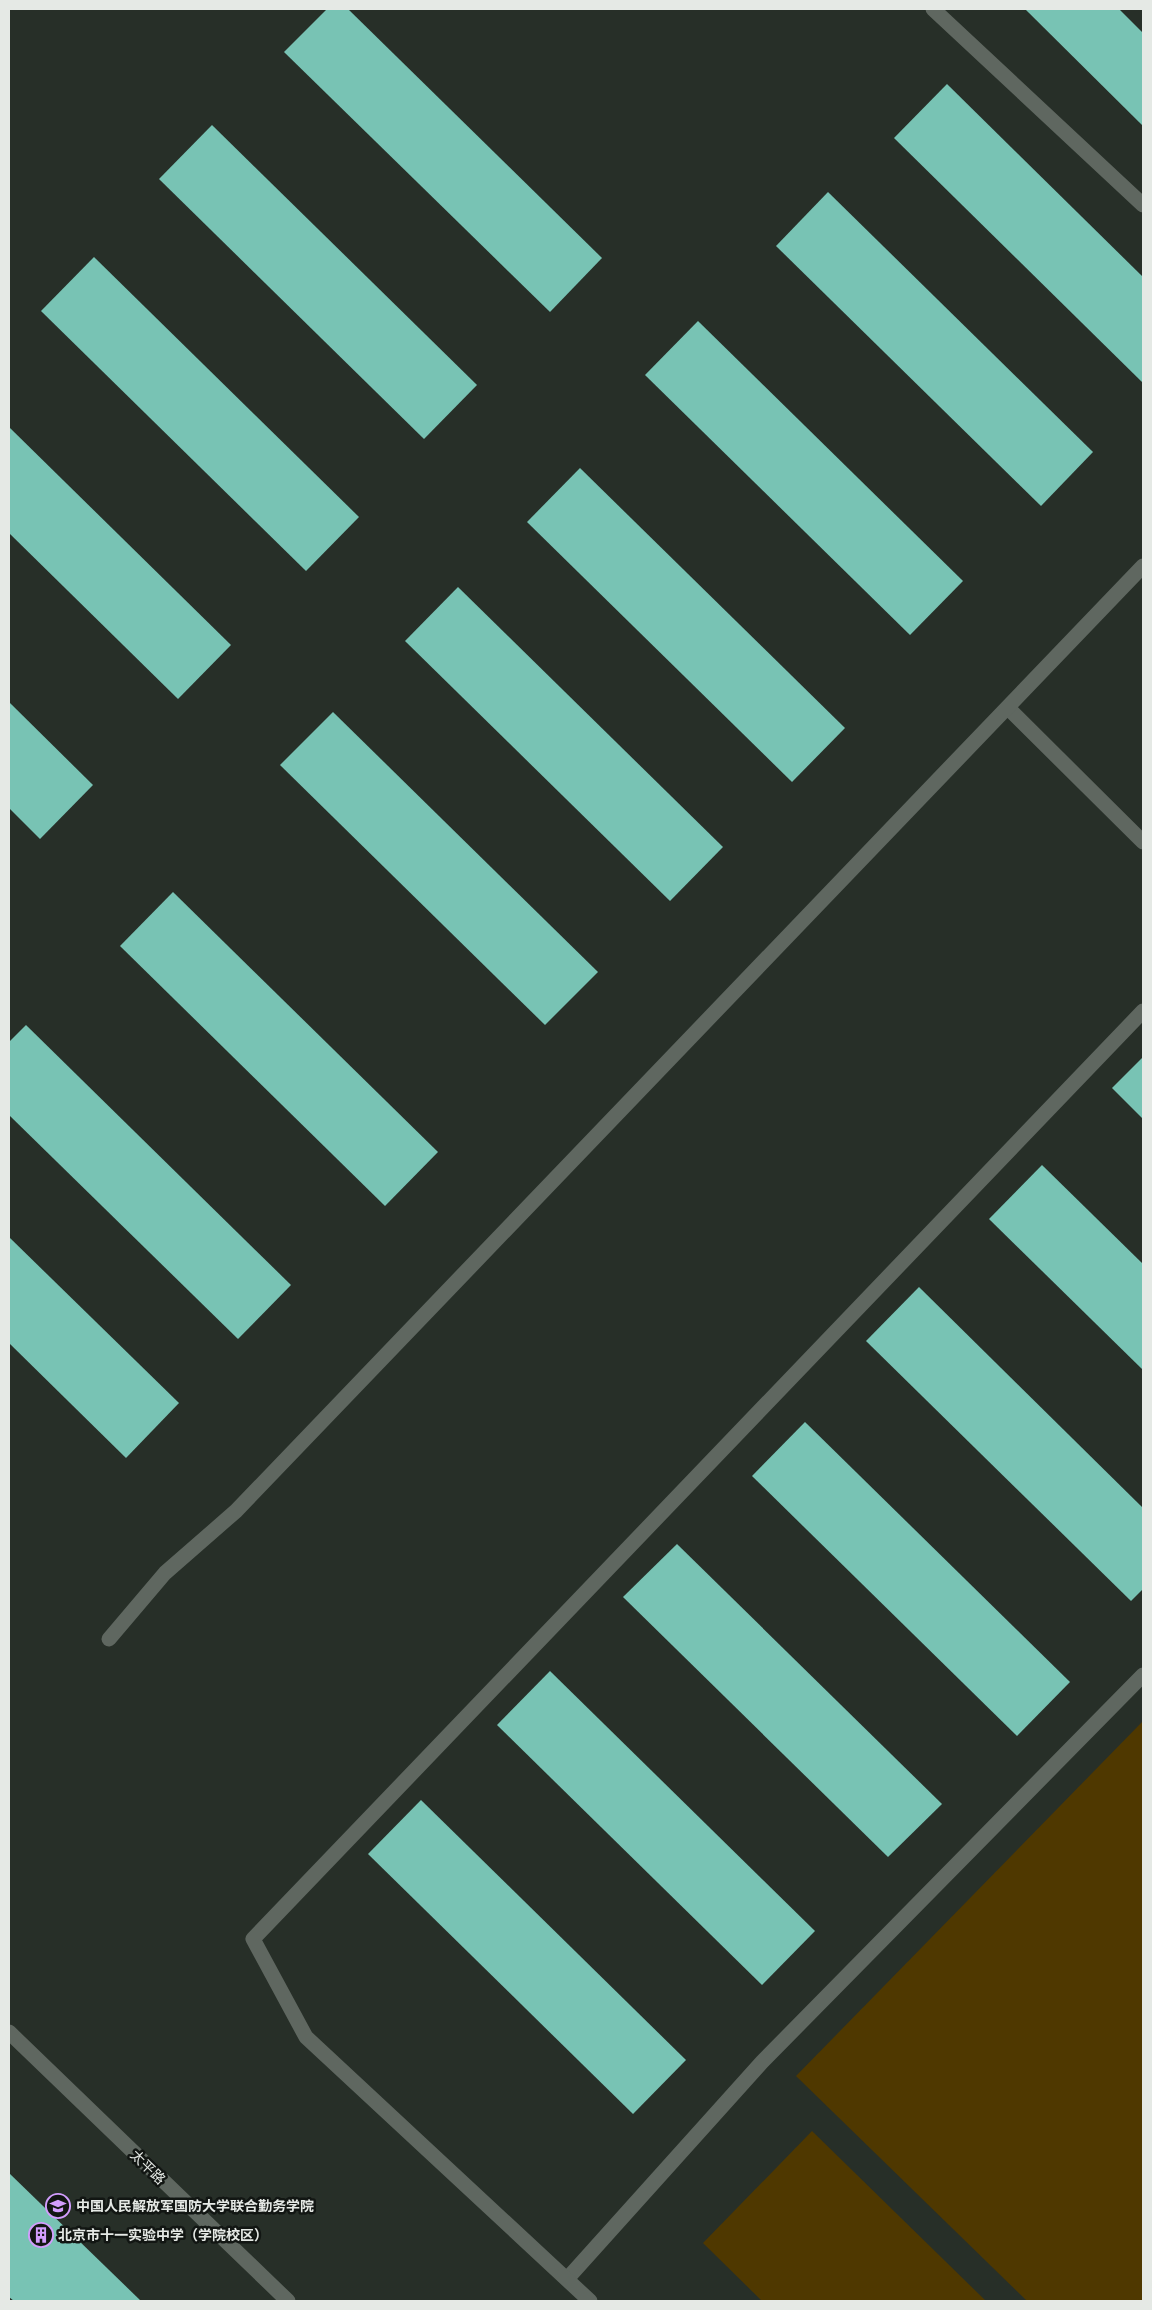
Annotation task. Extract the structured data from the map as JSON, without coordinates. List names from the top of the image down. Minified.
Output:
{"streets":{"street":["太平路"]},"places":{"school or university":["中国人民解放军国防大学联合勤务学院"],"building":["北京市十一实验中学（学院校区）"]}}
